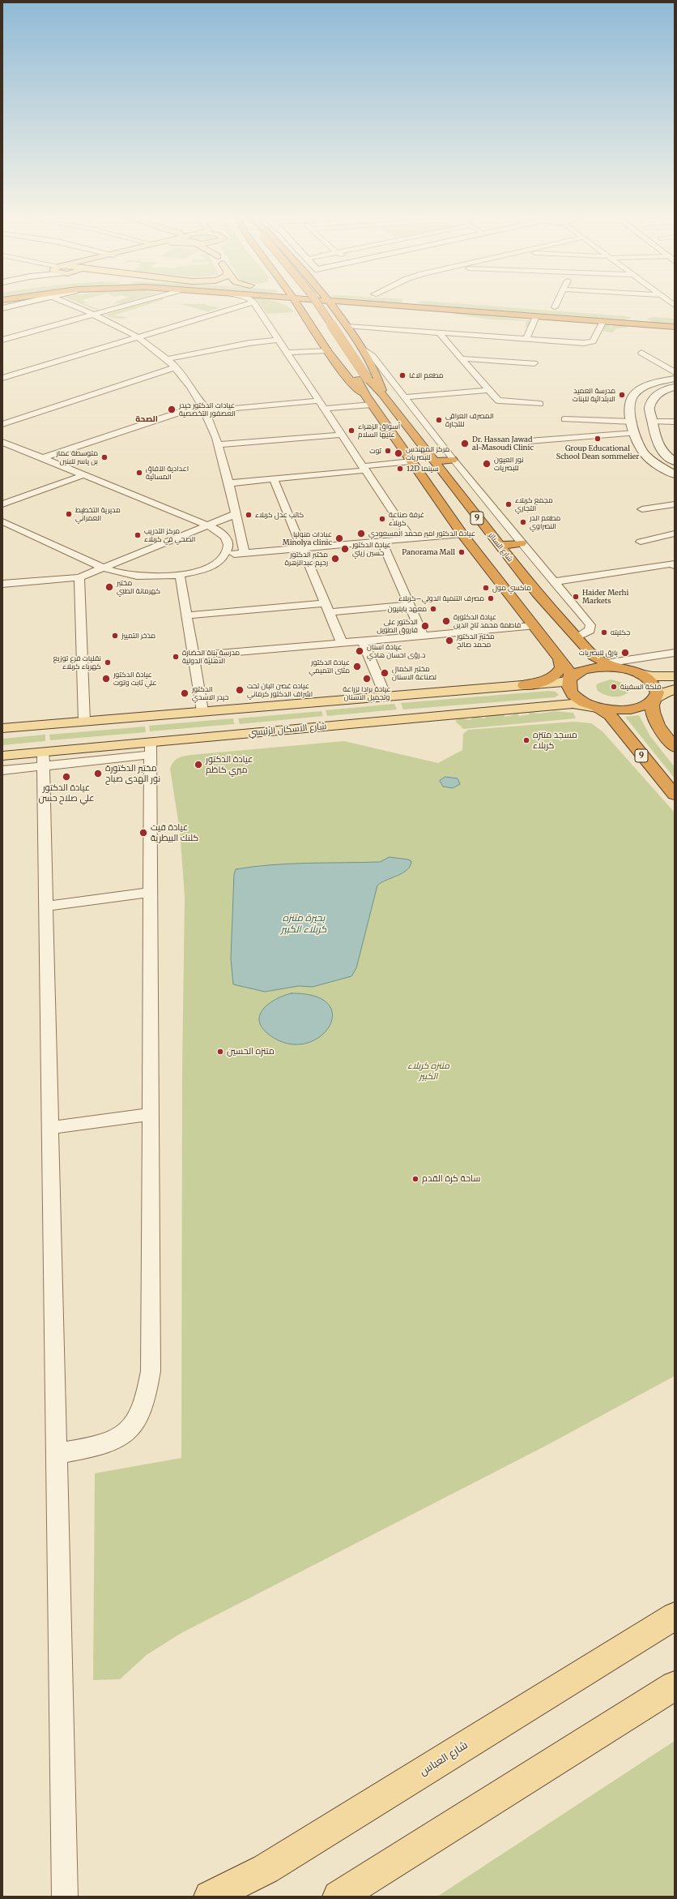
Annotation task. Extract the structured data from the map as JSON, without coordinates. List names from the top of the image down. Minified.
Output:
{"streets":{"highway":["9","شارع السناتر"],"main road":["شارع الاسكان الرئيسي","شارع العباس"]},"crossings":[["9","شارع السناتر"],["9","شارع الاسكان الرئيسي"]],"districts":["الصحة"],"water":["بحيرة متنزه كربلاء الكبير"],"parks":["متنزه كربلاء الكبير"],"places":["مطعم الاغا","مدرسة العميد الابتدائية للبنات","عيادات الدكتور حيدر العصفور التخصصية","المصرف العراقي للتجارة","أسواق الزهراء عليها السلام","Group Educational School Dean sommelier","Dr. Hassan Jawad al-Masoudi Clinic","توت","مركز المهندس للبصريات","متوسطة عمار بن ياسر للبنين","نور العيون للبصريات","12D سينما","اعدادية الآفاق المسائية","مجمع كربلاء التجاري","مديرية التخطيط العمراني","كاتب عدل كربلاء","غرفة صناعة كربلاء","مطعم الدر النصراوي","عيادة الدكتور امير محمد المسعودي","مركز التدريب الصحي في كربلاء","عيادات منوليا Minolya clinic","عيادة الدكتور حسين زيني","Panorama Mall","مختبر الدكتور رحيم عبدالزهرة","مختبر كهرمانة الطبي","ماكسي مول","Haider Merhi Markets","مصرف التنمية الدولي–كربلاء","معهد بابليون","عيادة الدكتورة فاطمة محمد تاج الدين","الدكتور علي فاروق الطويل","جكليته","مذخر التمييز","مختبر الدكتور محمد صالح","عيادة اسنان د.رؤى احسان هادي","بارق للبصريات","مدرسة بناة الحضارة الاهلية الدولية","نقليات فرع توزيع كهرباء كربلاء","عيادة الدكتور مثنى التميمي","مختبر الكمال لصناعة الاسنان","عيادة الدكتور علي ثابت وتوت","عيادة برادا لزراعة وتجميل الاسنان","فلكة السفينة","عياده غصن البان تحت اشراف الدكتور كرماني","الدكتور حيدر الاسدي","مسجد متنزه كربلاء","عيادة الدكتور ميري كاظم","مختبر الدكتورة نور الهدى صباح","عيادة الدكتور علي صلاح حسن","عيادة فيت كلنك البيطرية","متنزه الحسين","ساحة كرة القدم"]}
